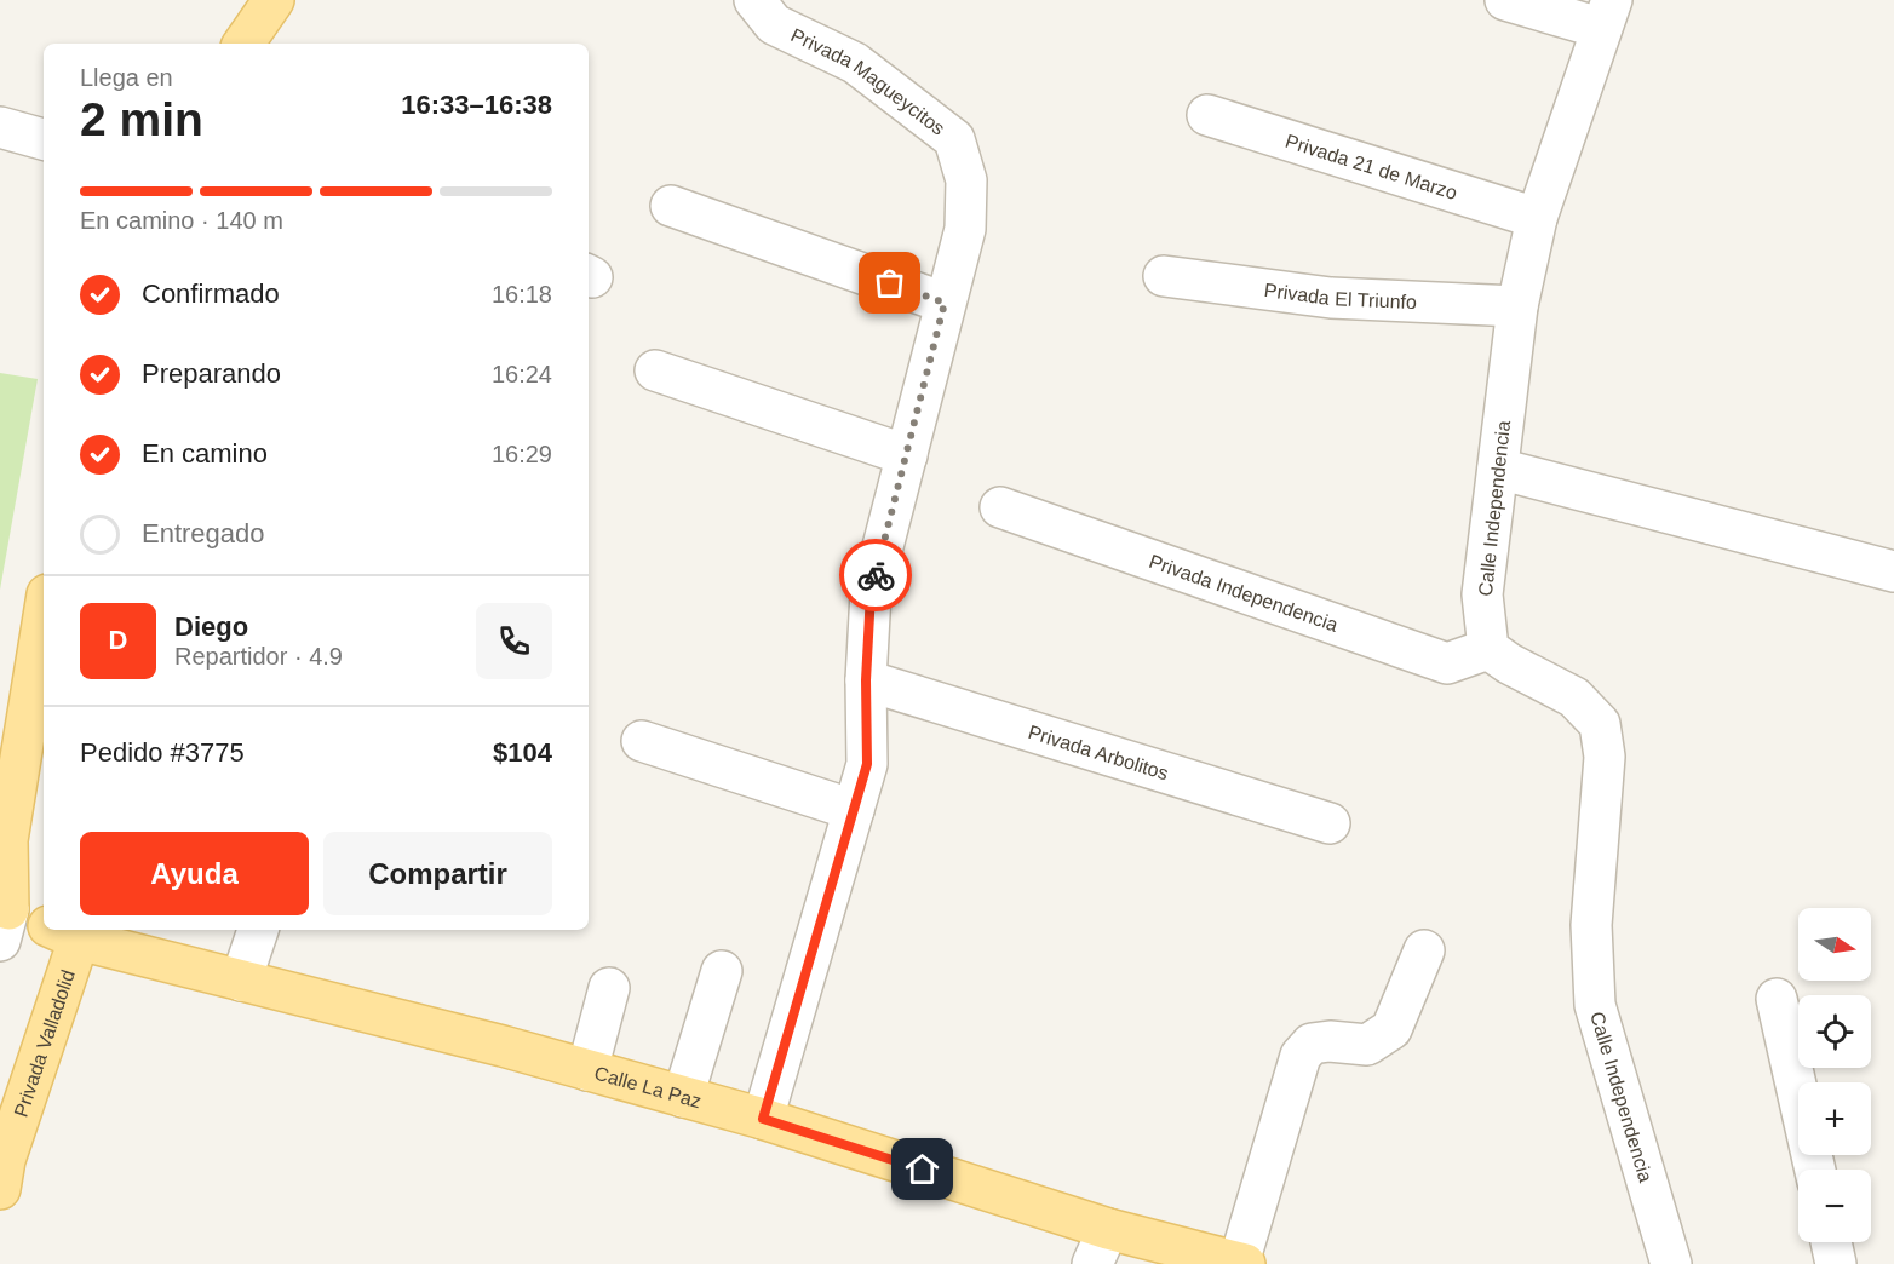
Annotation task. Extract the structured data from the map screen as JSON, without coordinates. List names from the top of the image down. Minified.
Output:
{"streets":{"main road":["Privada Valladolid","Calle La Paz"],"street":["Privada Magueycitos","Privada 21 de Marzo","Privada El Triunfo","Calle Independencia","Privada Independencia","Privada Arbolitos"]},"crossings":[["Privada Magueycitos","Privada Arbolitos"],["Privada Magueycitos","Calle La Paz"],["Privada 21 de Marzo","Calle Independencia"],["Privada El Triunfo","Calle Independencia"],["Calle Independencia","Privada Independencia"],["Privada Valladolid","Calle La Paz"]],"north":"right","page":{"heading":["2 min","Llega en","16:33–16:38"],"panel":["Diego","Repartidor · 4.9","Pedido #3775","$104"],"bar":"En camino · 140 m","list":[["Confirmado","16:18"],["Preparando","16:24"],["En camino","16:29"],"Entregado"],"round":"D","buttons":["Ayuda","Compartir"],"map_buttons":["+","−"]}}
